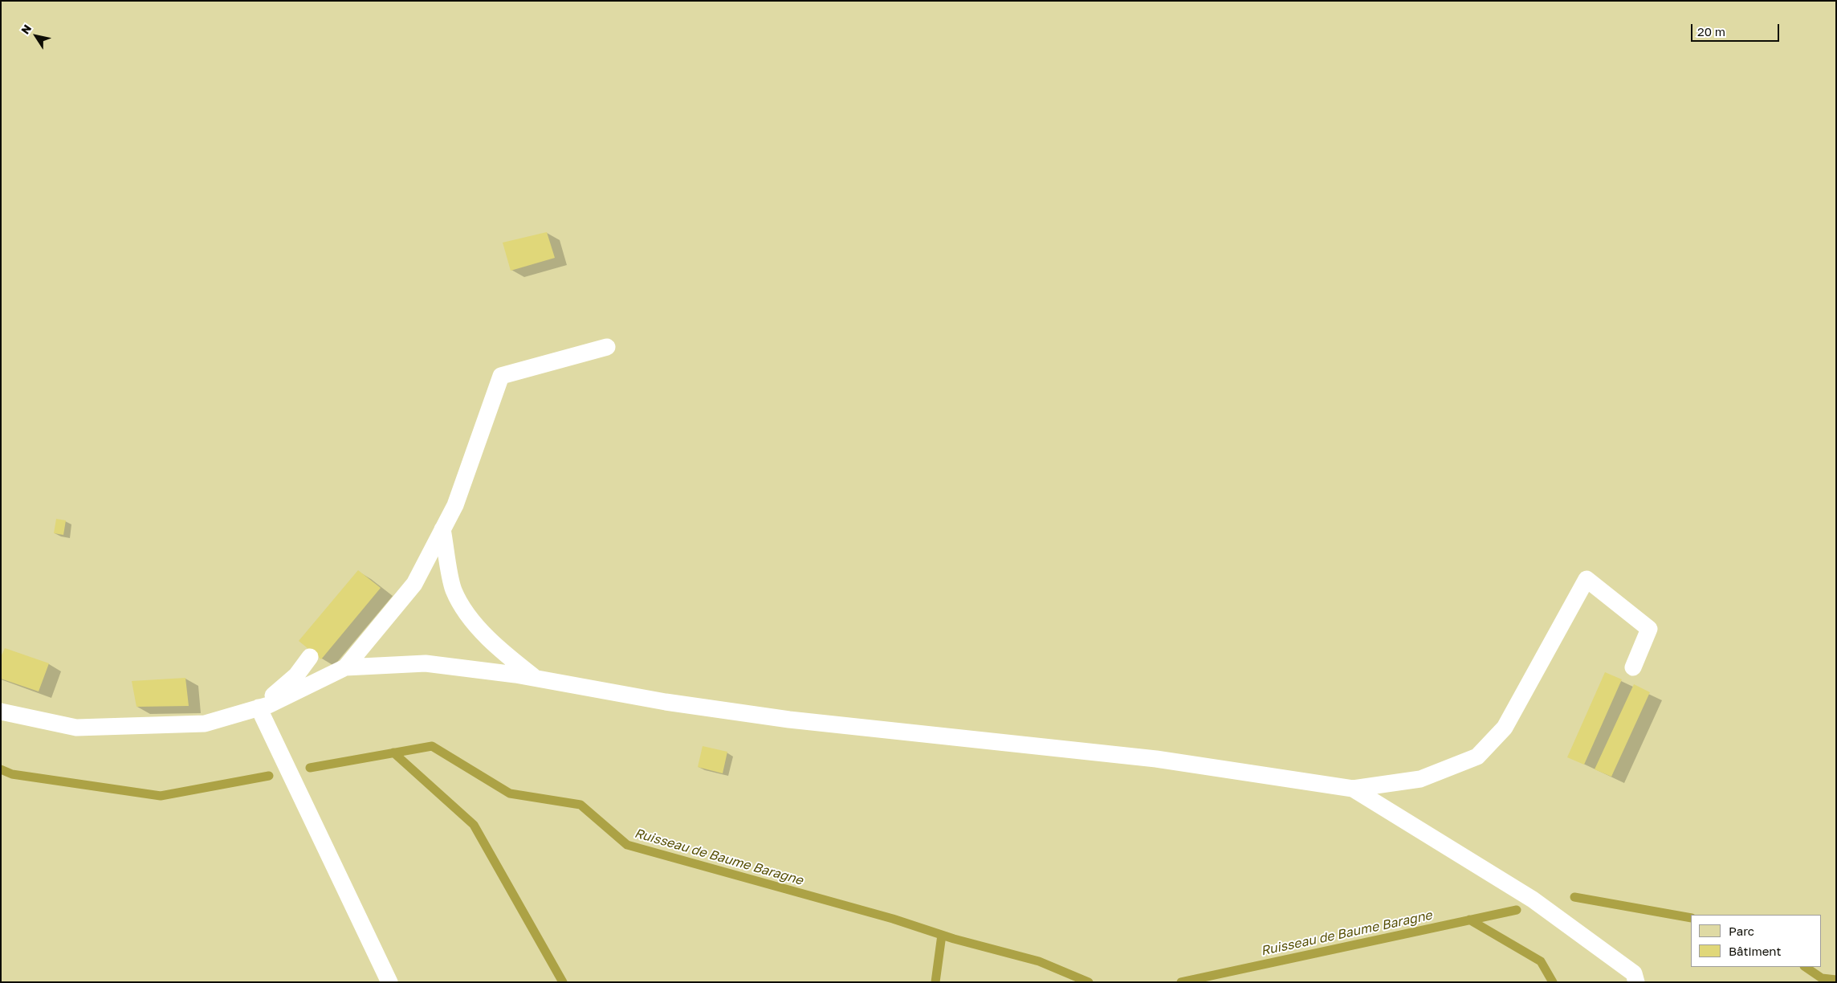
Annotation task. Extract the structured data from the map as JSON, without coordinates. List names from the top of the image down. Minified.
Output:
{"water":["Ruisseau de Baume Baragne"],"legend":["Parc","Bâtiment"],"scale_bar":"20 m","north":"top left"}
